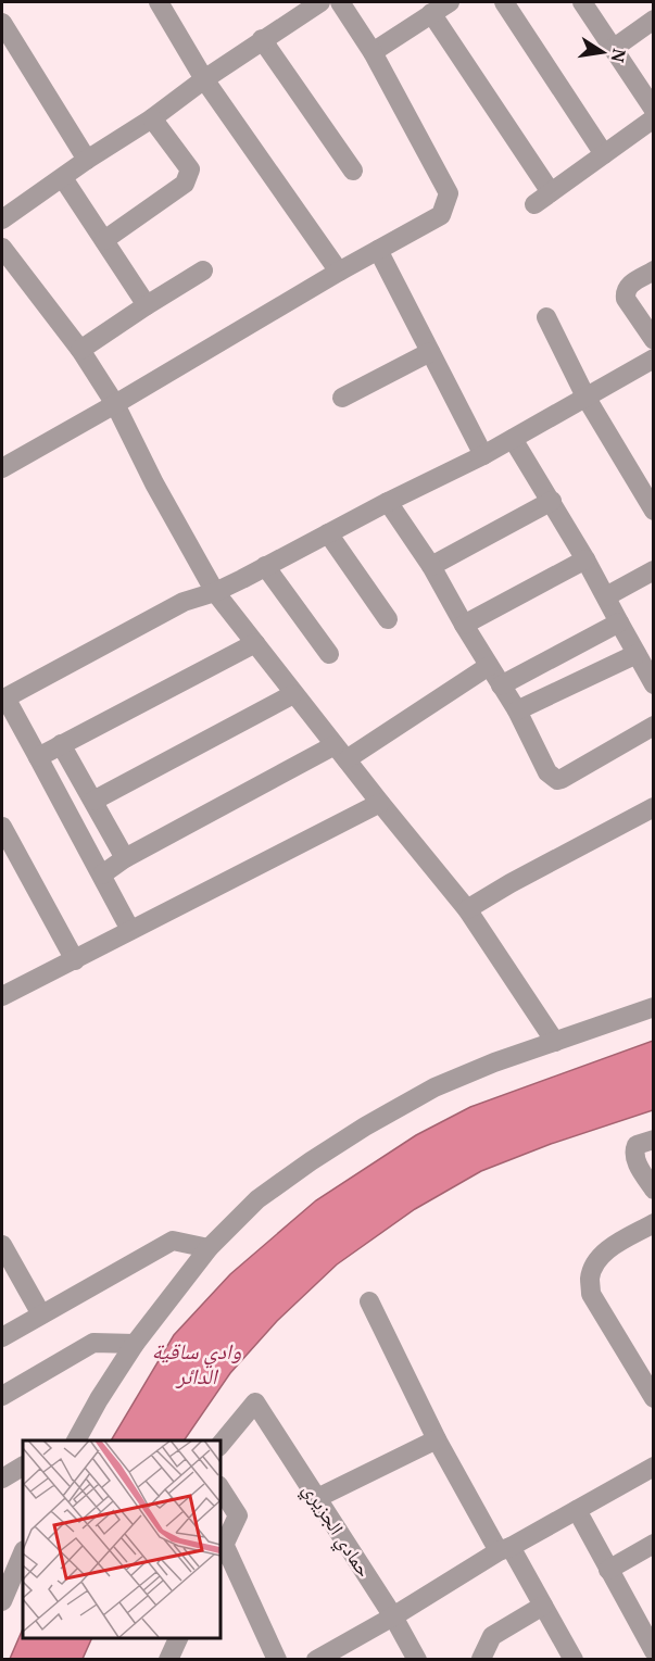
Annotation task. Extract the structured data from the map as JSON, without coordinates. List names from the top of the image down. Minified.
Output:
{"streets":{"street":["حمادي الجزيري"]},"water":["وادي ساقية الدائر"],"north":"right"}
